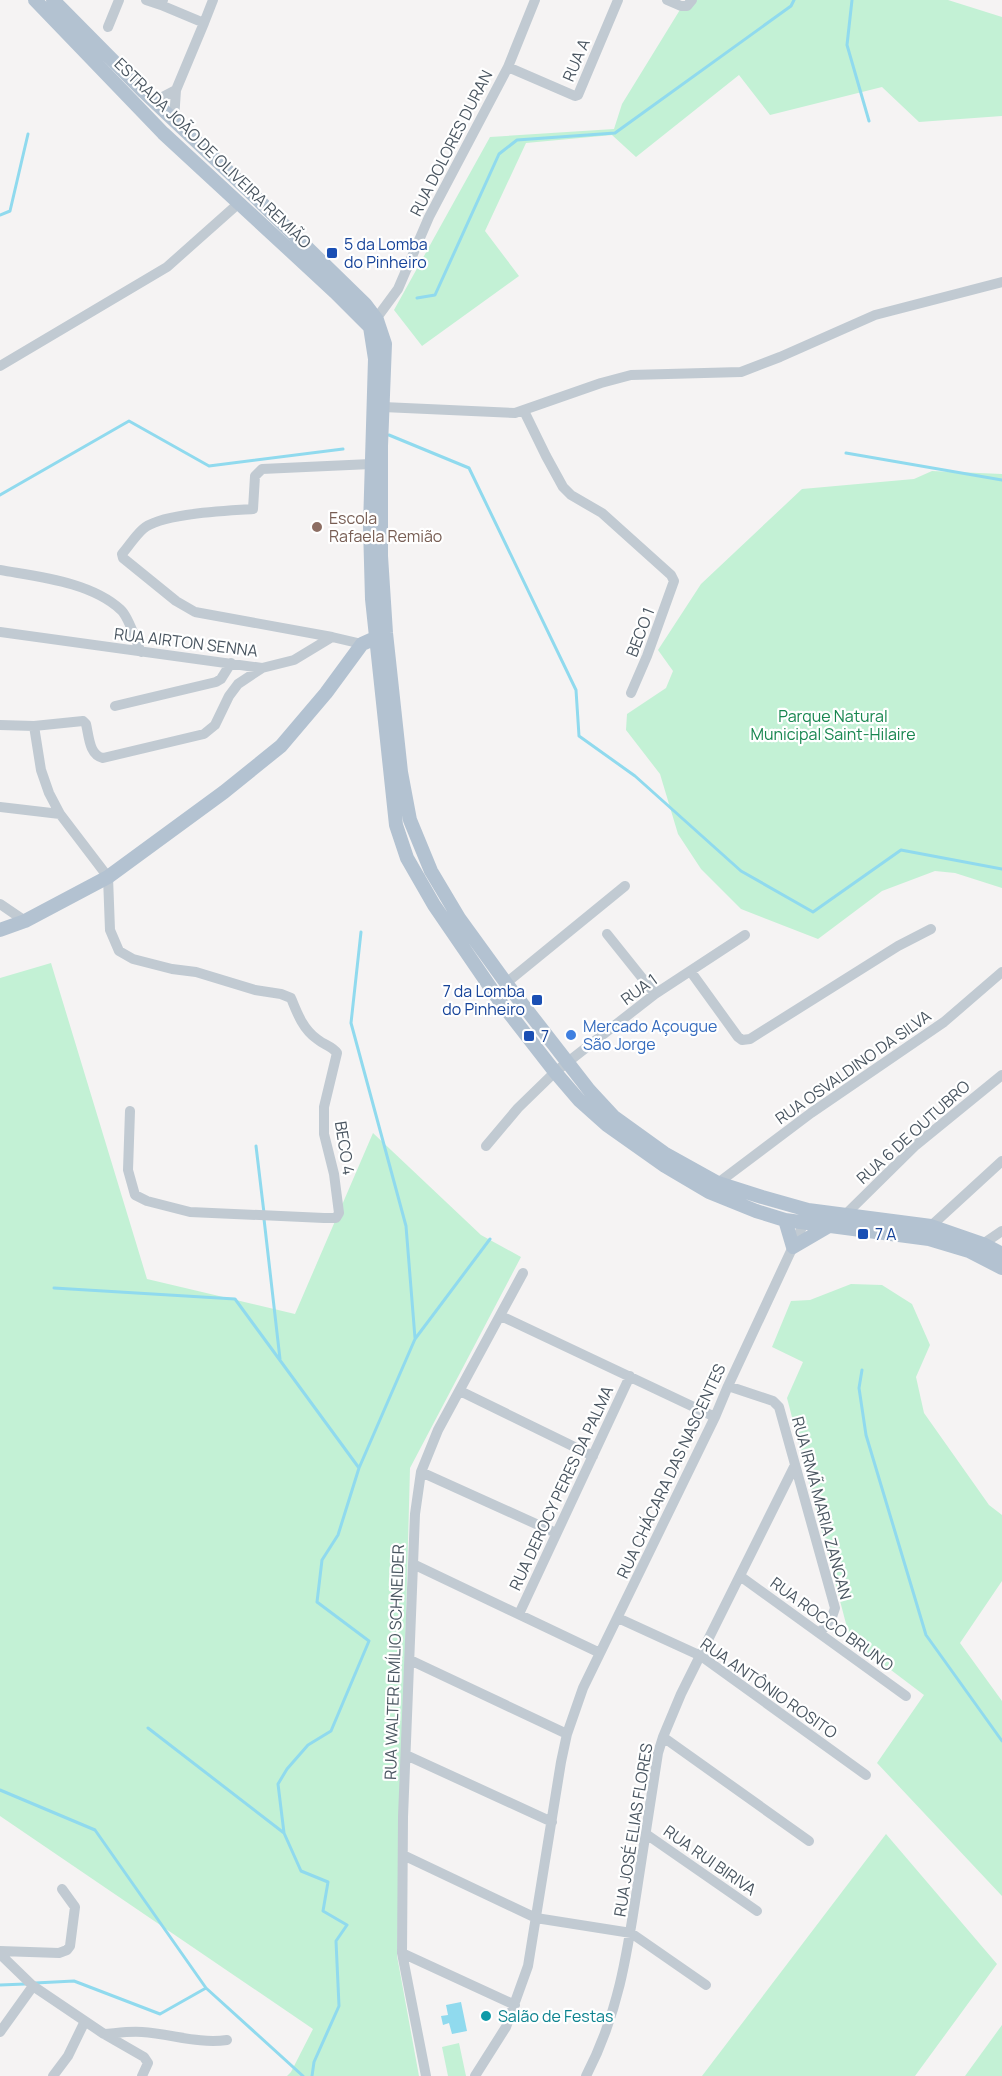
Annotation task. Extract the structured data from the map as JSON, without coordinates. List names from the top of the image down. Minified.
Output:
{"streets":{"main road":["ESTRADA JOÃO DE OLIVEIRA REMIÃO"],"street":["RUA A","RUA DOLORES DURAN","BECO 1","RUA AIRTON SENNA","RUA 1","RUA OSVALDINO DA SILVA","RUA 6 DE OUTUBRO","BECO 4","RUA CHÁCARA DAS NASCENTES","RUA DEROCY PERES DA PALMA","RUA IRMÃ MARIA ZANCAN","RUA ROCCO BRUNO","RUA WALTER EMÍLIO SCHNEIDER","RUA ANTÔNIO ROSITO","RUA JOSÉ ELIAS FLORES","RUA RUI BIRIVA"]},"crossings":[["RUA A","RUA DOLORES DURAN"],["RUA DOLORES DURAN","ESTRADA JOÃO DE OLIVEIRA REMIÃO"],["ESTRADA JOÃO DE OLIVEIRA REMIÃO","RUA 1"],["ESTRADA JOÃO DE OLIVEIRA REMIÃO","RUA OSVALDINO DA SILVA"],["ESTRADA JOÃO DE OLIVEIRA REMIÃO","RUA 6 DE OUTUBRO"],["ESTRADA JOÃO DE OLIVEIRA REMIÃO","RUA CHÁCARA DAS NASCENTES"],["RUA CHÁCARA DAS NASCENTES","RUA IRMÃ MARIA ZANCAN"],["RUA CHÁCARA DAS NASCENTES","RUA ANTÔNIO ROSITO"],["RUA IRMÃ MARIA ZANCAN","RUA ROCCO BRUNO"],["RUA IRMÃ MARIA ZANCAN","RUA JOSÉ ELIAS FLORES"],["RUA ROCCO BRUNO","RUA JOSÉ ELIAS FLORES"],["RUA ANTÔNIO ROSITO","RUA JOSÉ ELIAS FLORES"],["RUA JOSÉ ELIAS FLORES","RUA RUI BIRIVA"]],"parks":["Parque Natural Municipal Saint-Hilaire"],"places":{"transit":["5 da Lomba do Pinheiro","7 da Lomba do Pinheiro","7","7 A"],"other":["Escola Rafaela Remião","Mercado Açougue São Jorge","Salão de Festas"]}}
